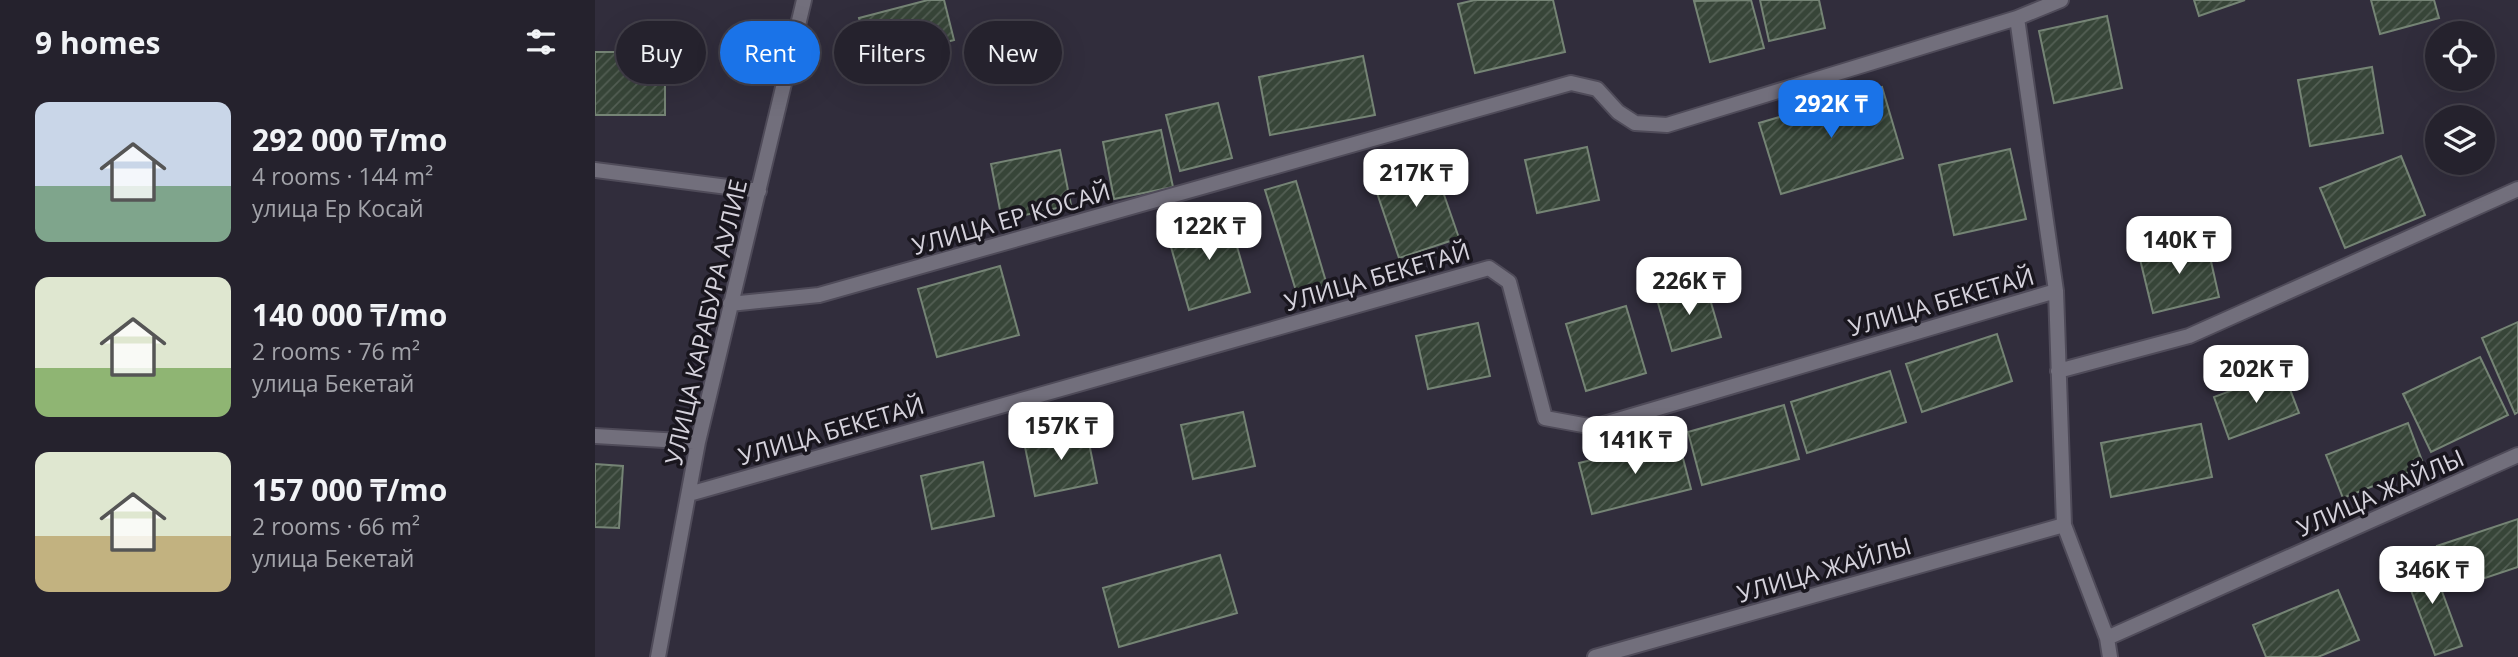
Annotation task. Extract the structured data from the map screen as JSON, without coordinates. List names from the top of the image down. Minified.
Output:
{"streets":{"street":["УЛИЦА ЕР КОСАЙ","УЛИЦА БЕКЕТАЙ","УЛИЦА КАРАБУРА АУЛИЕ","УЛИЦА ЖАЙЛЫ"]},"crossings":[["УЛИЦА ЕР КОСАЙ","УЛИЦА КАРАБУРА АУЛИЕ"],["УЛИЦА БЕКЕТАЙ","УЛИЦА КАРАБУРА АУЛИЕ"]],"page":{"heading":"9 homes","chip":["Buy","Rent","Filters","New"],"price":["292K ₸","217K ₸","122K ₸","140K ₸","226K ₸","202K ₸","157K ₸","141K ₸","346K ₸"],"list":[{"name":"292 000 ₸/mo","note":"4 rooms · 144 m² · улица Ер Косай"},{"name":"140 000 ₸/mo","note":"2 rooms · 76 m² · улица Бекетай"},{"name":"157 000 ₸/mo","note":"2 rooms · 66 m² · улица Бекетай"}]}}
